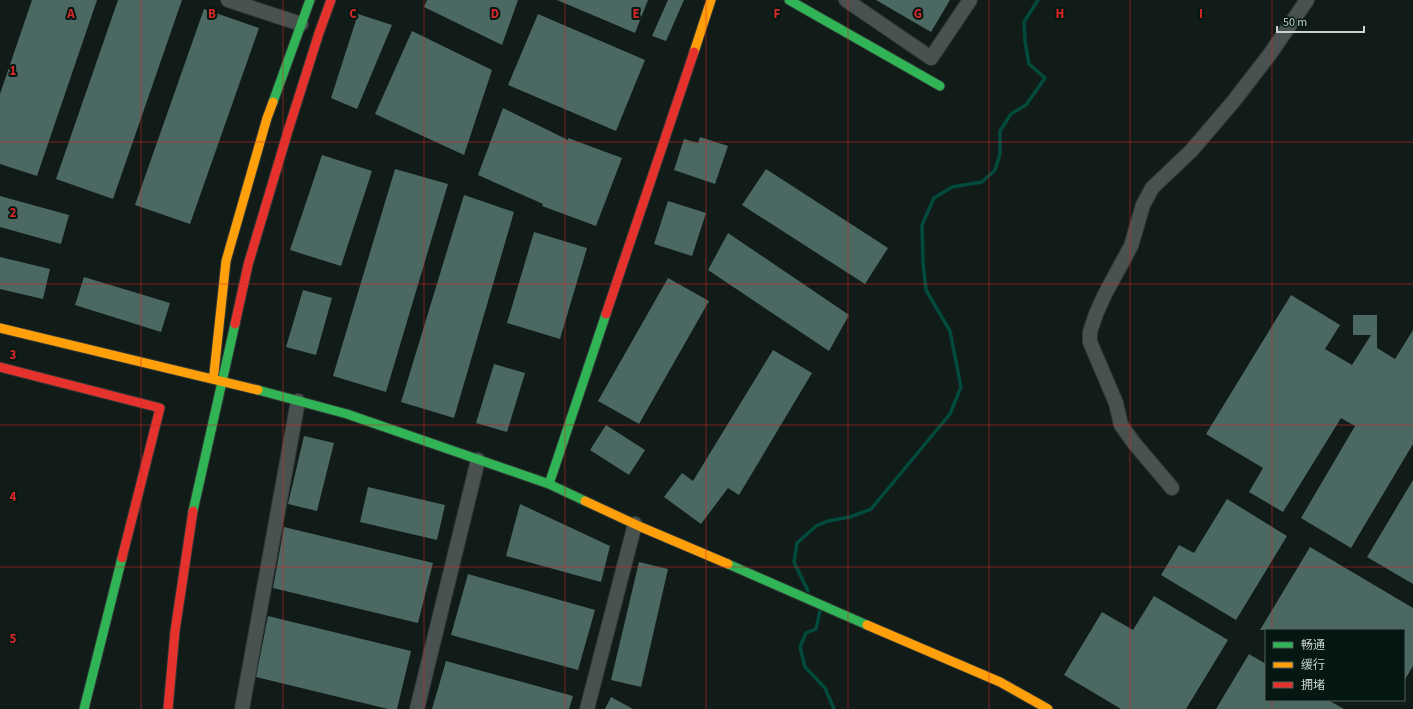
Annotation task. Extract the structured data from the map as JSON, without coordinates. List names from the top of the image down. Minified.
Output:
{"legend":["畅通","缓行","拥堵"],"scale_bar":"50 m","grid":{"columns":["A","B","C","D","E","F","G","H","I"],"rows":["1","2","3","4","5"]}}
